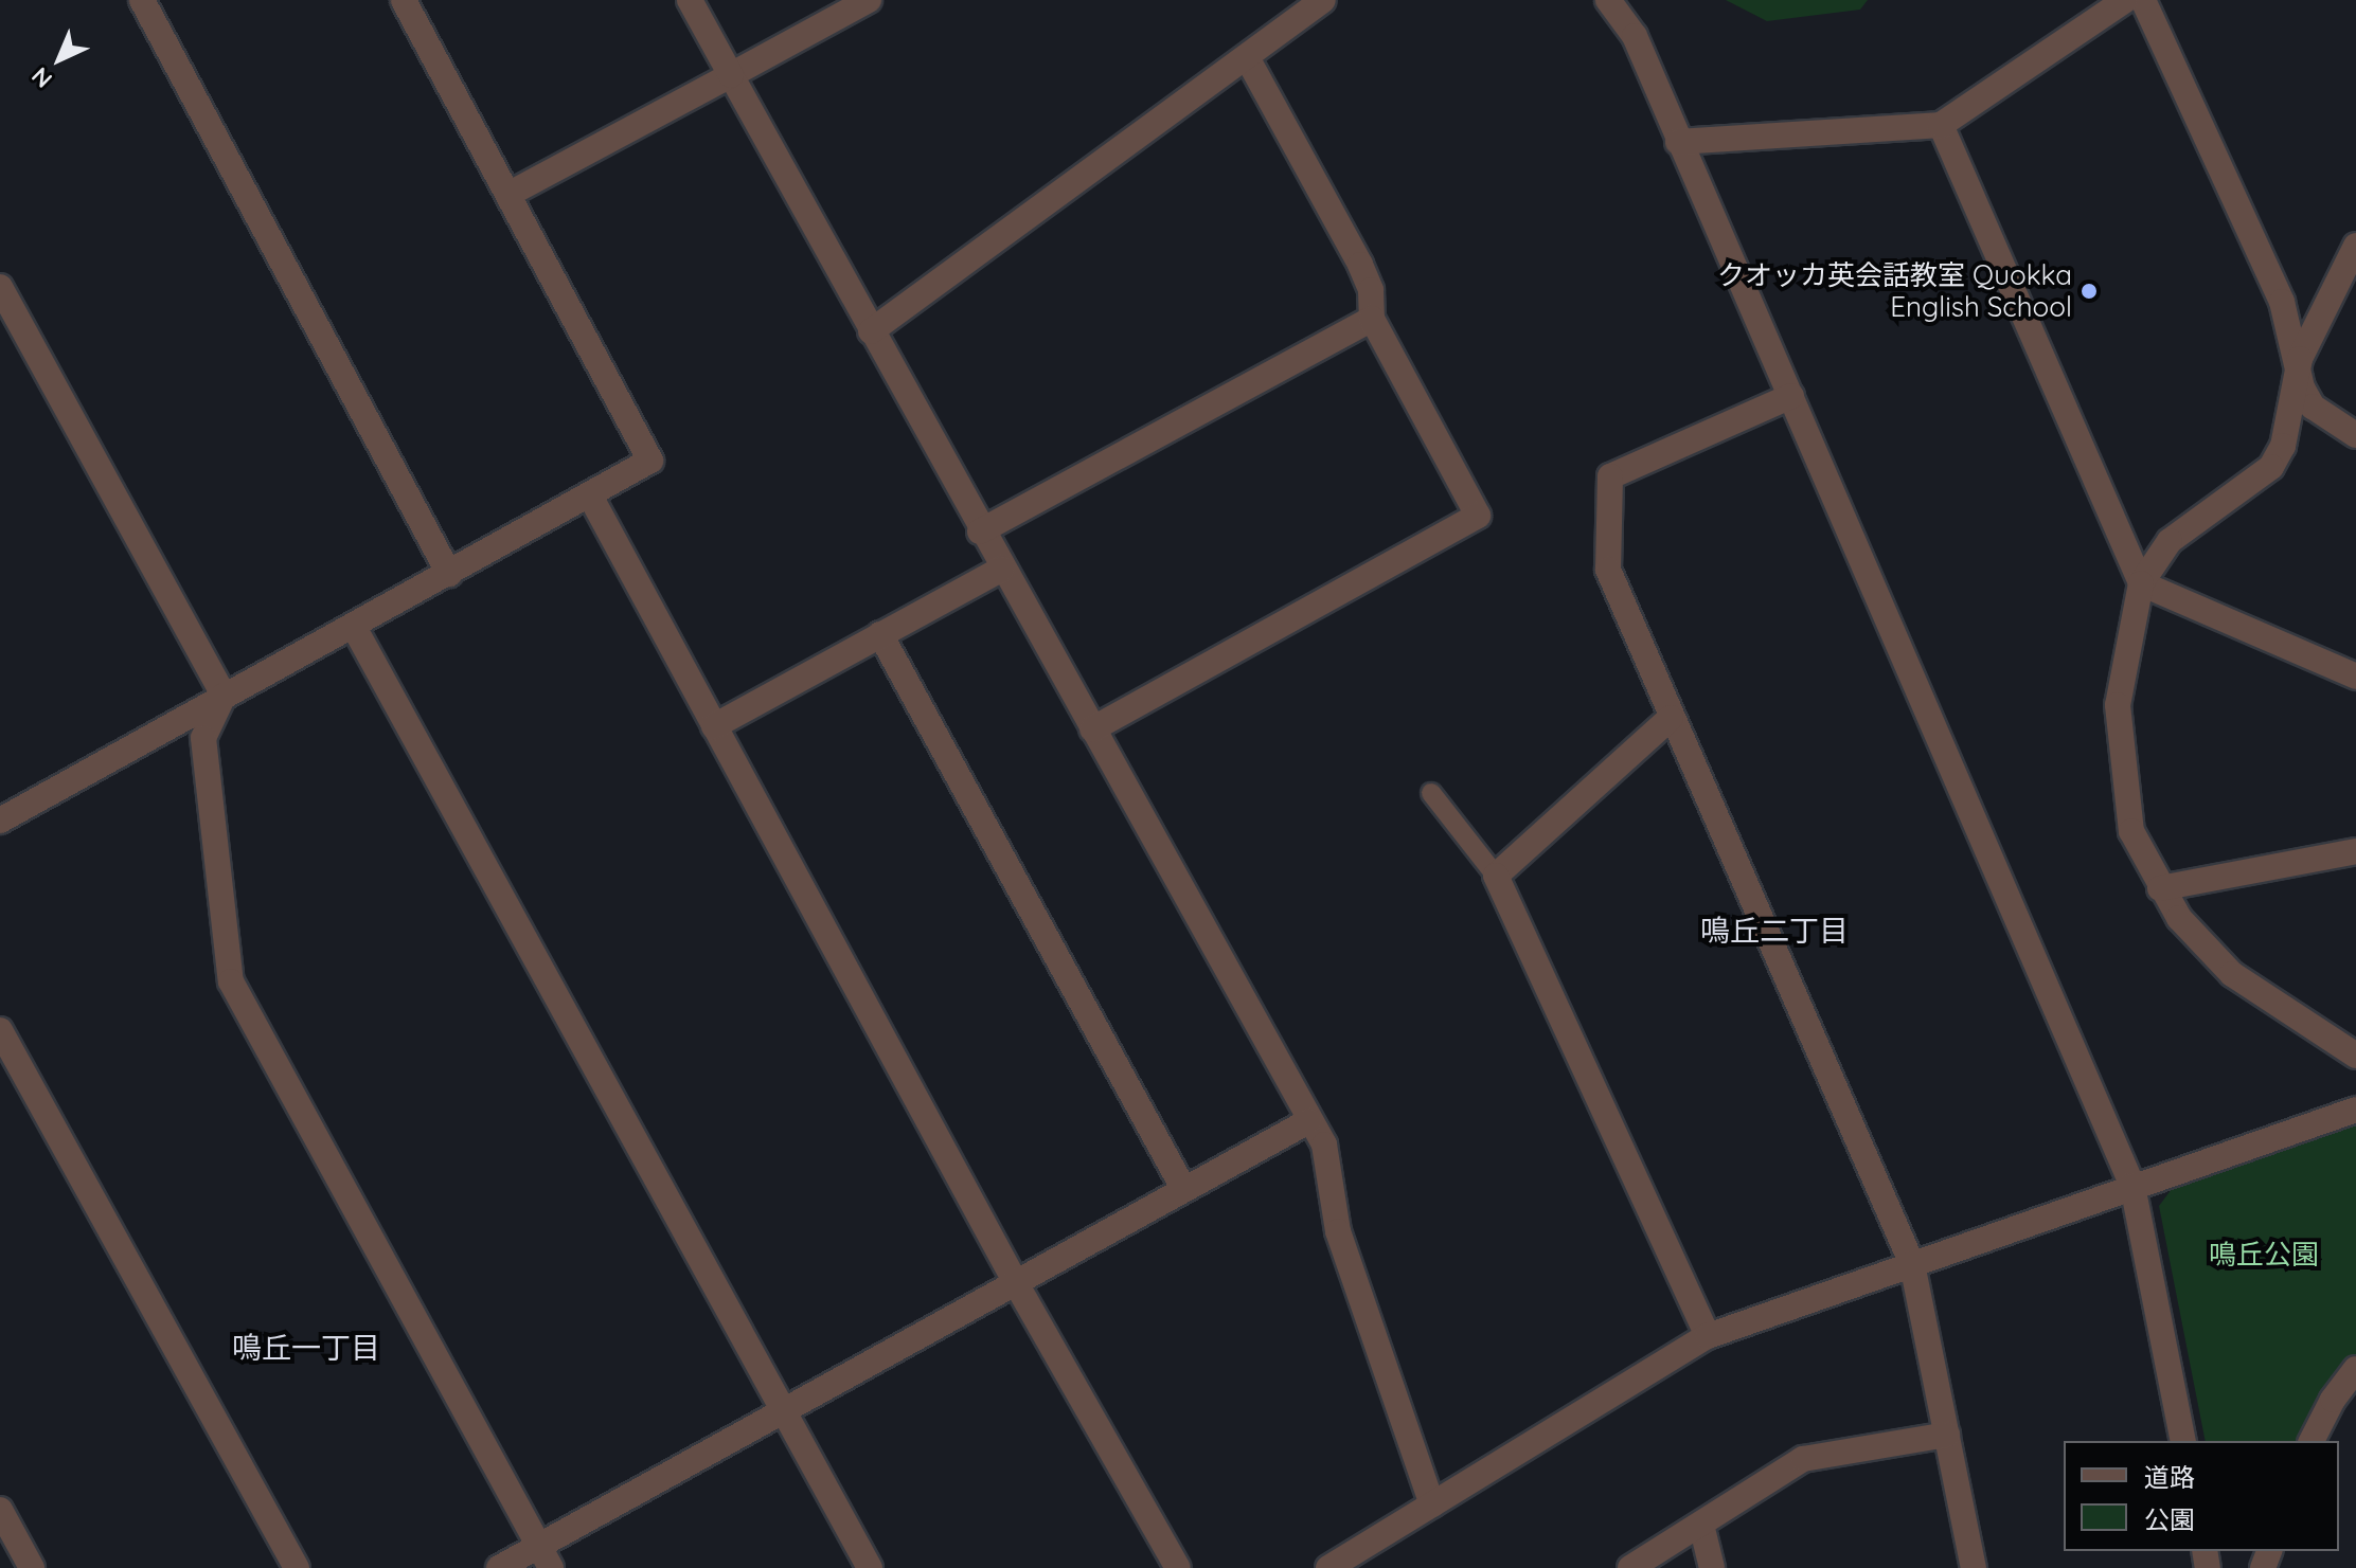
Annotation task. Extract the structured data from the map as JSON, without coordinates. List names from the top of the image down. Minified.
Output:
{"districts":["鳴丘二丁目","鳴丘一丁目"],"parks":["鳴丘公園"],"places":["クオッカ英会話教室 Quokka English School"],"legend":["道路","公園"],"north":"bottom left"}
